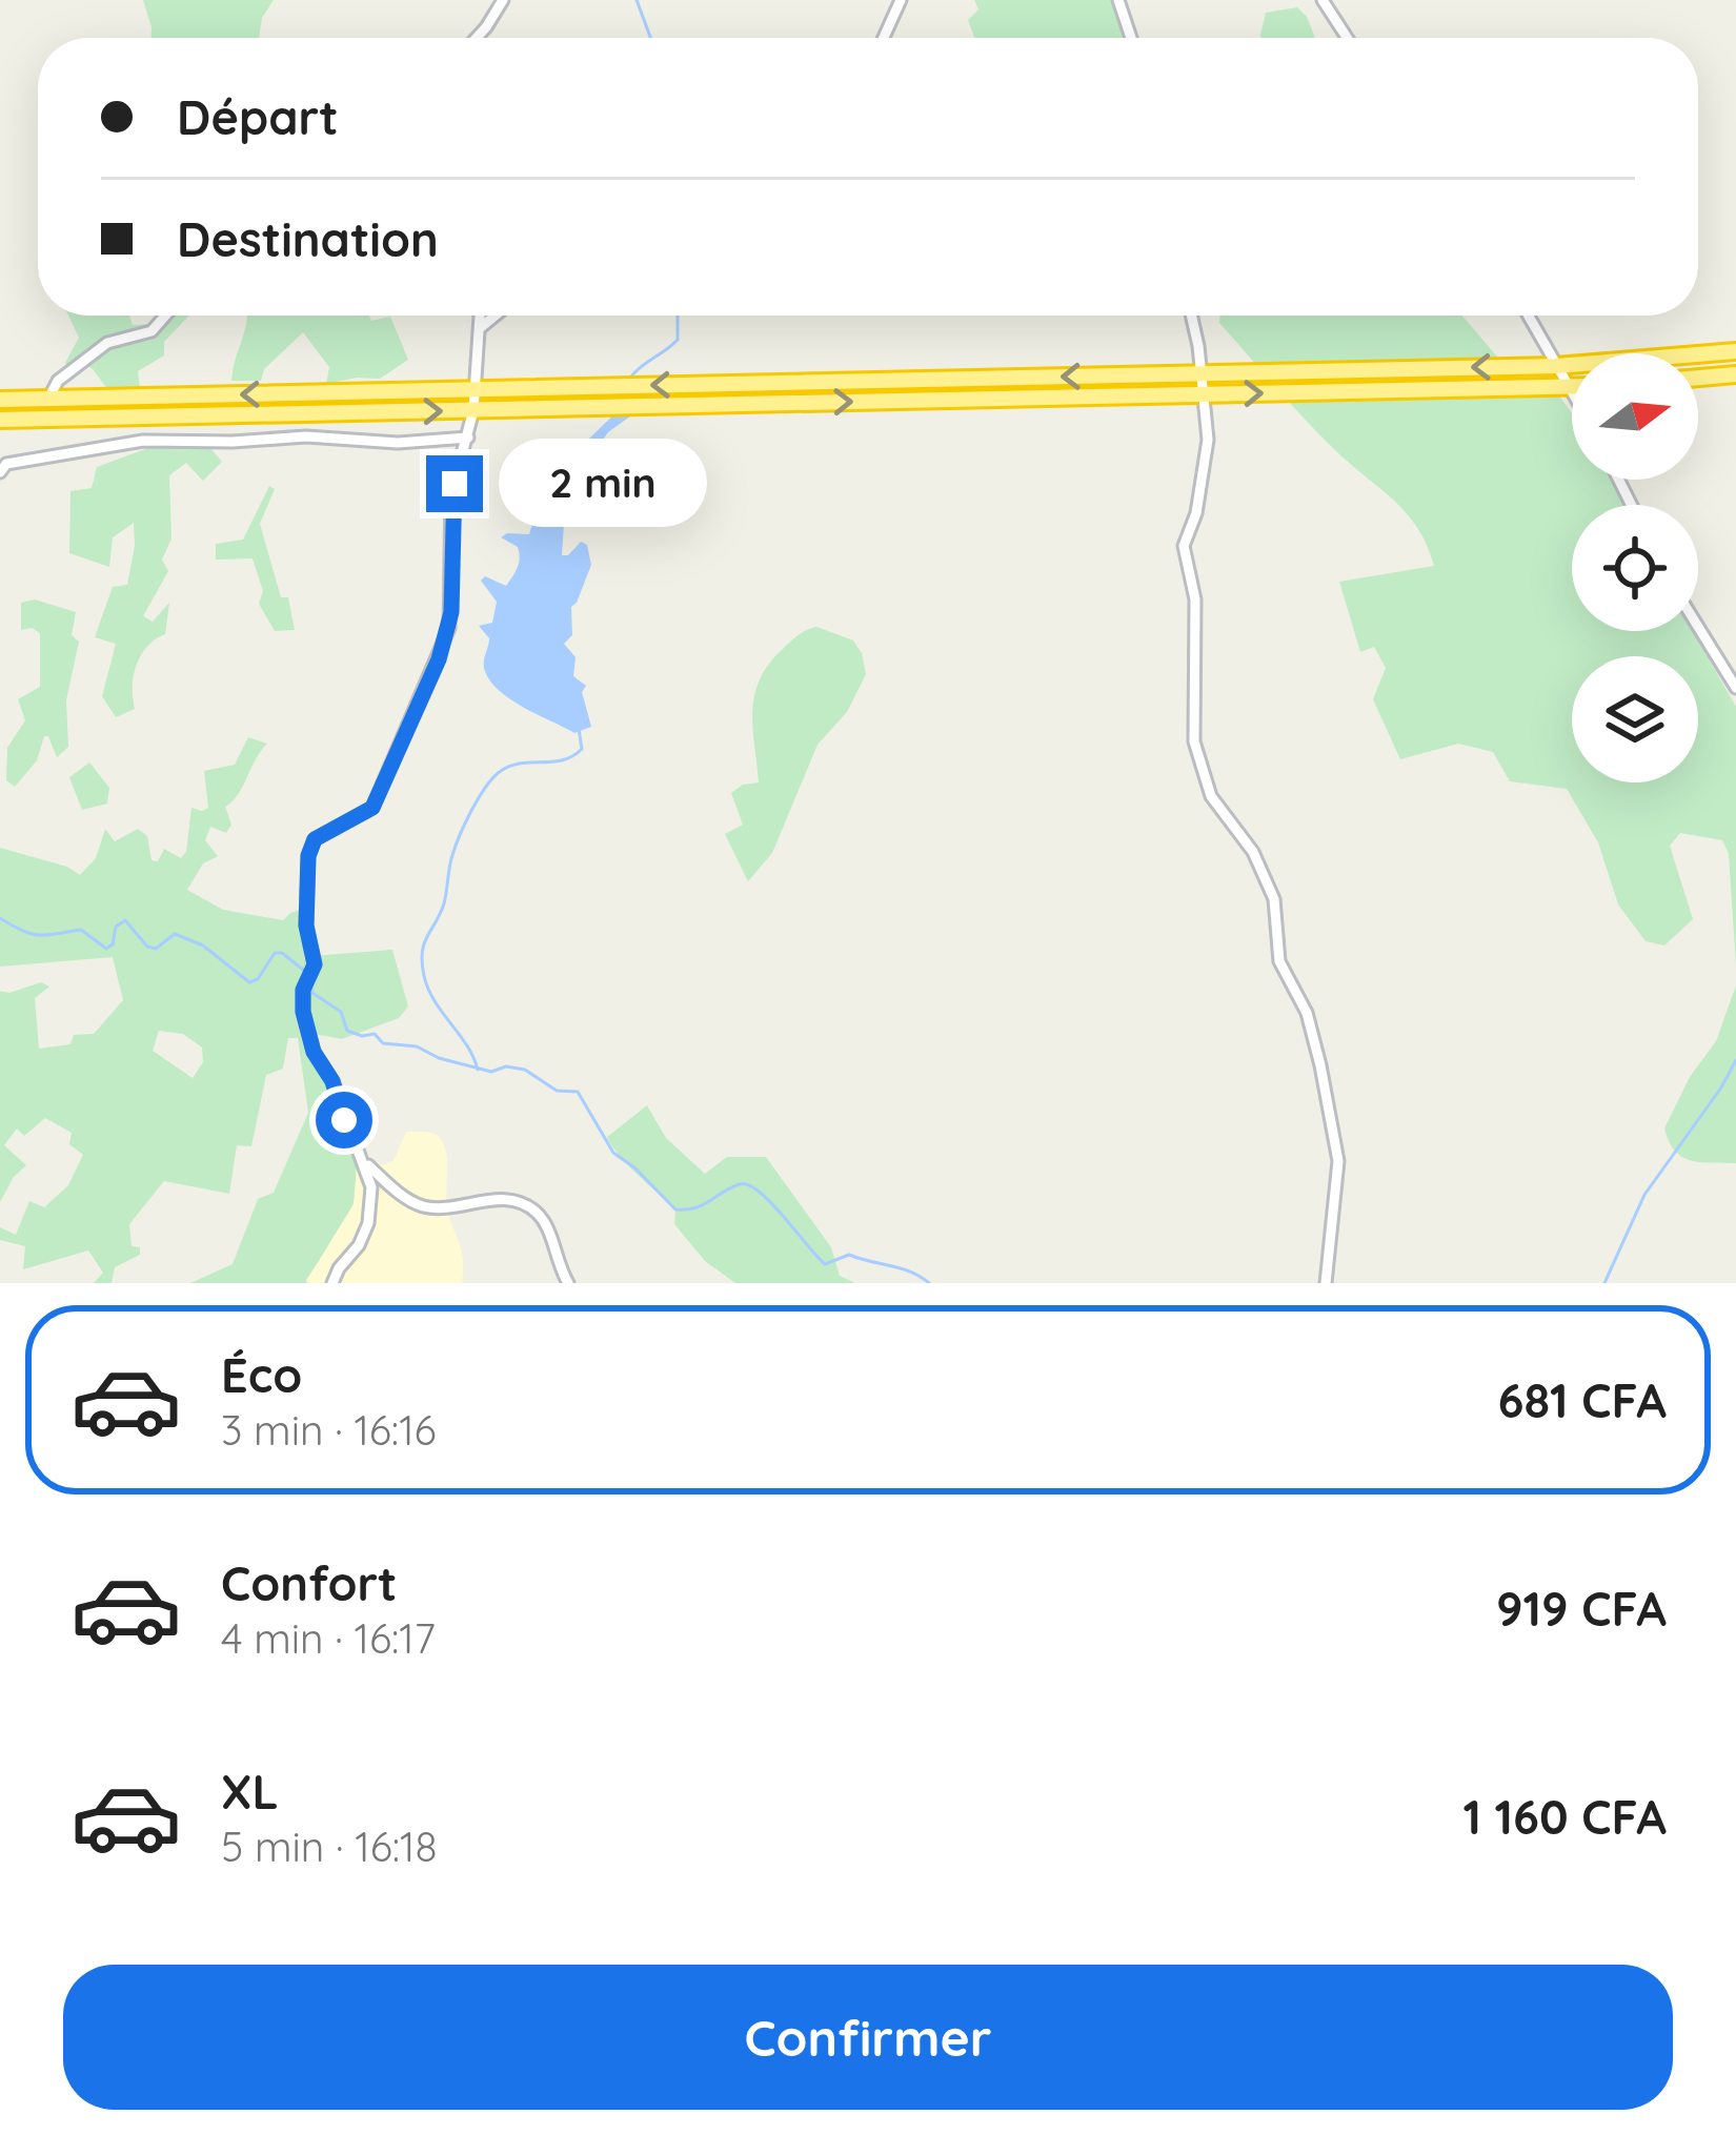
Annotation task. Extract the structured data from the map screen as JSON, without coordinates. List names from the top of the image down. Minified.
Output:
{"north":"right","page":{"banner":["Départ","Destination"],"bubble":"2 min","list":[{"name":"Éco","note":"3 min · 16:16","value":"681 CFA"},{"name":"Confort","note":"4 min · 16:17","value":"919 CFA"},{"name":"XL","note":"5 min · 16:18","value":"1 160 CFA"}],"buttons":"Confirmer"}}
